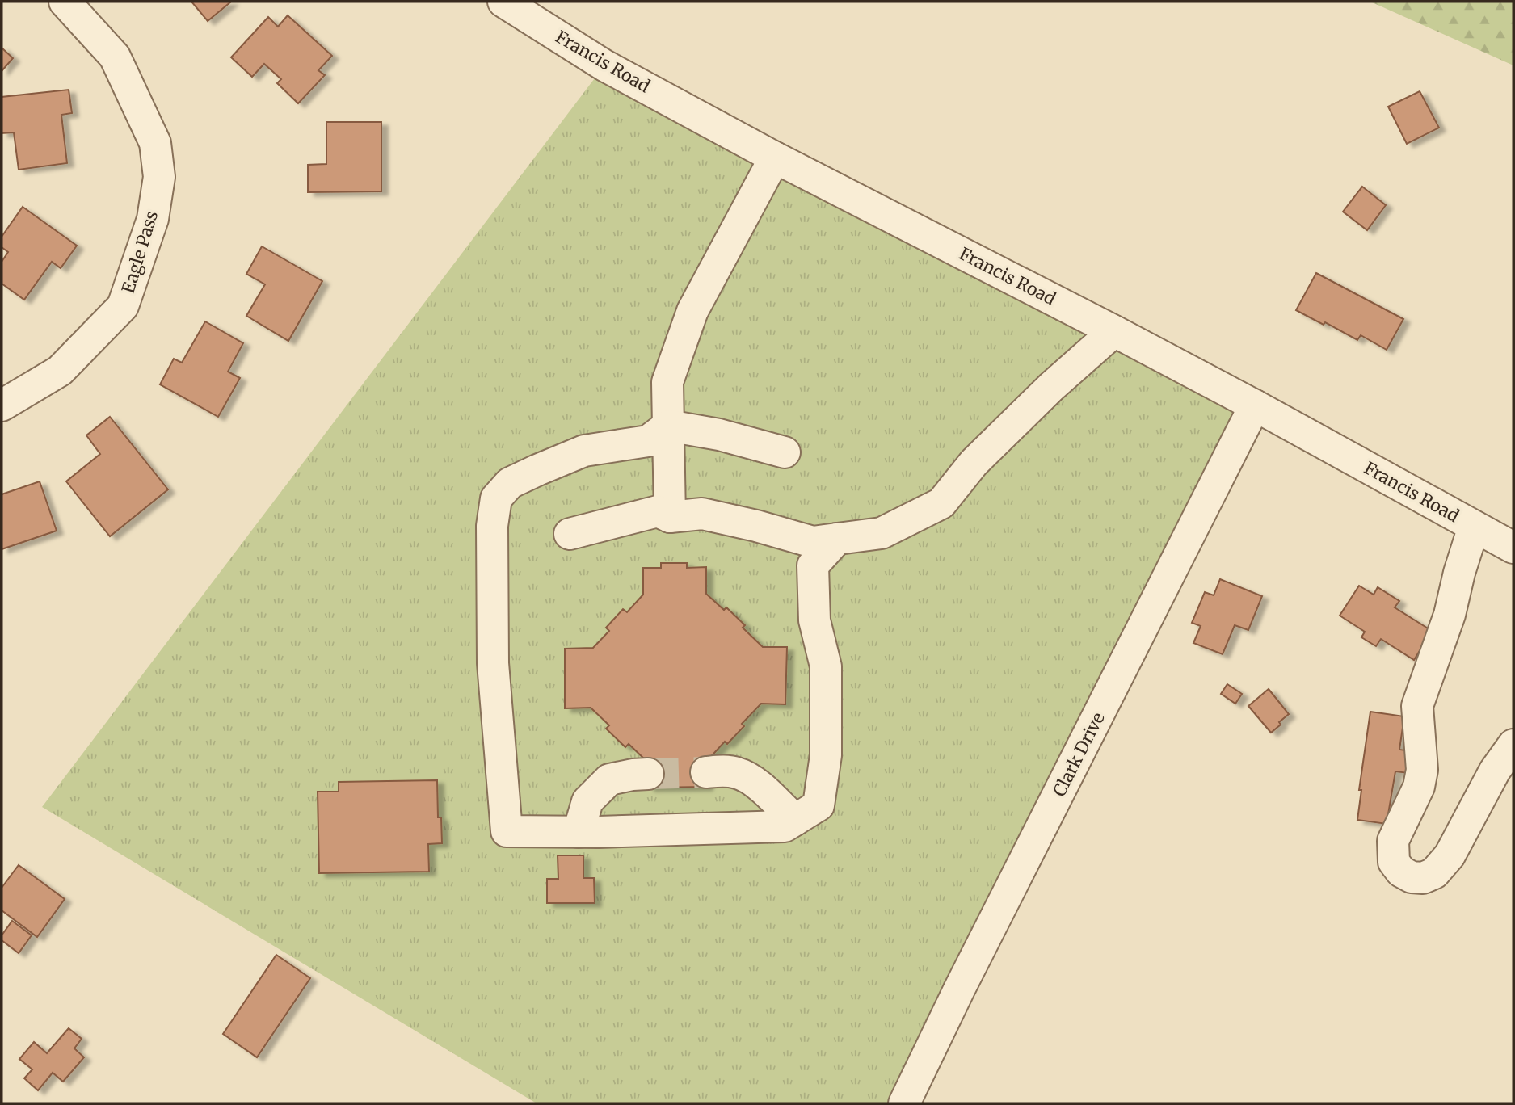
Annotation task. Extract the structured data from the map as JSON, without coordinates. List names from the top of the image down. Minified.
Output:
{"streets":{"street":["Francis Road","Eagle Pass","Clark Drive"]},"crossings":[["Francis Road","Clark Drive"]]}
